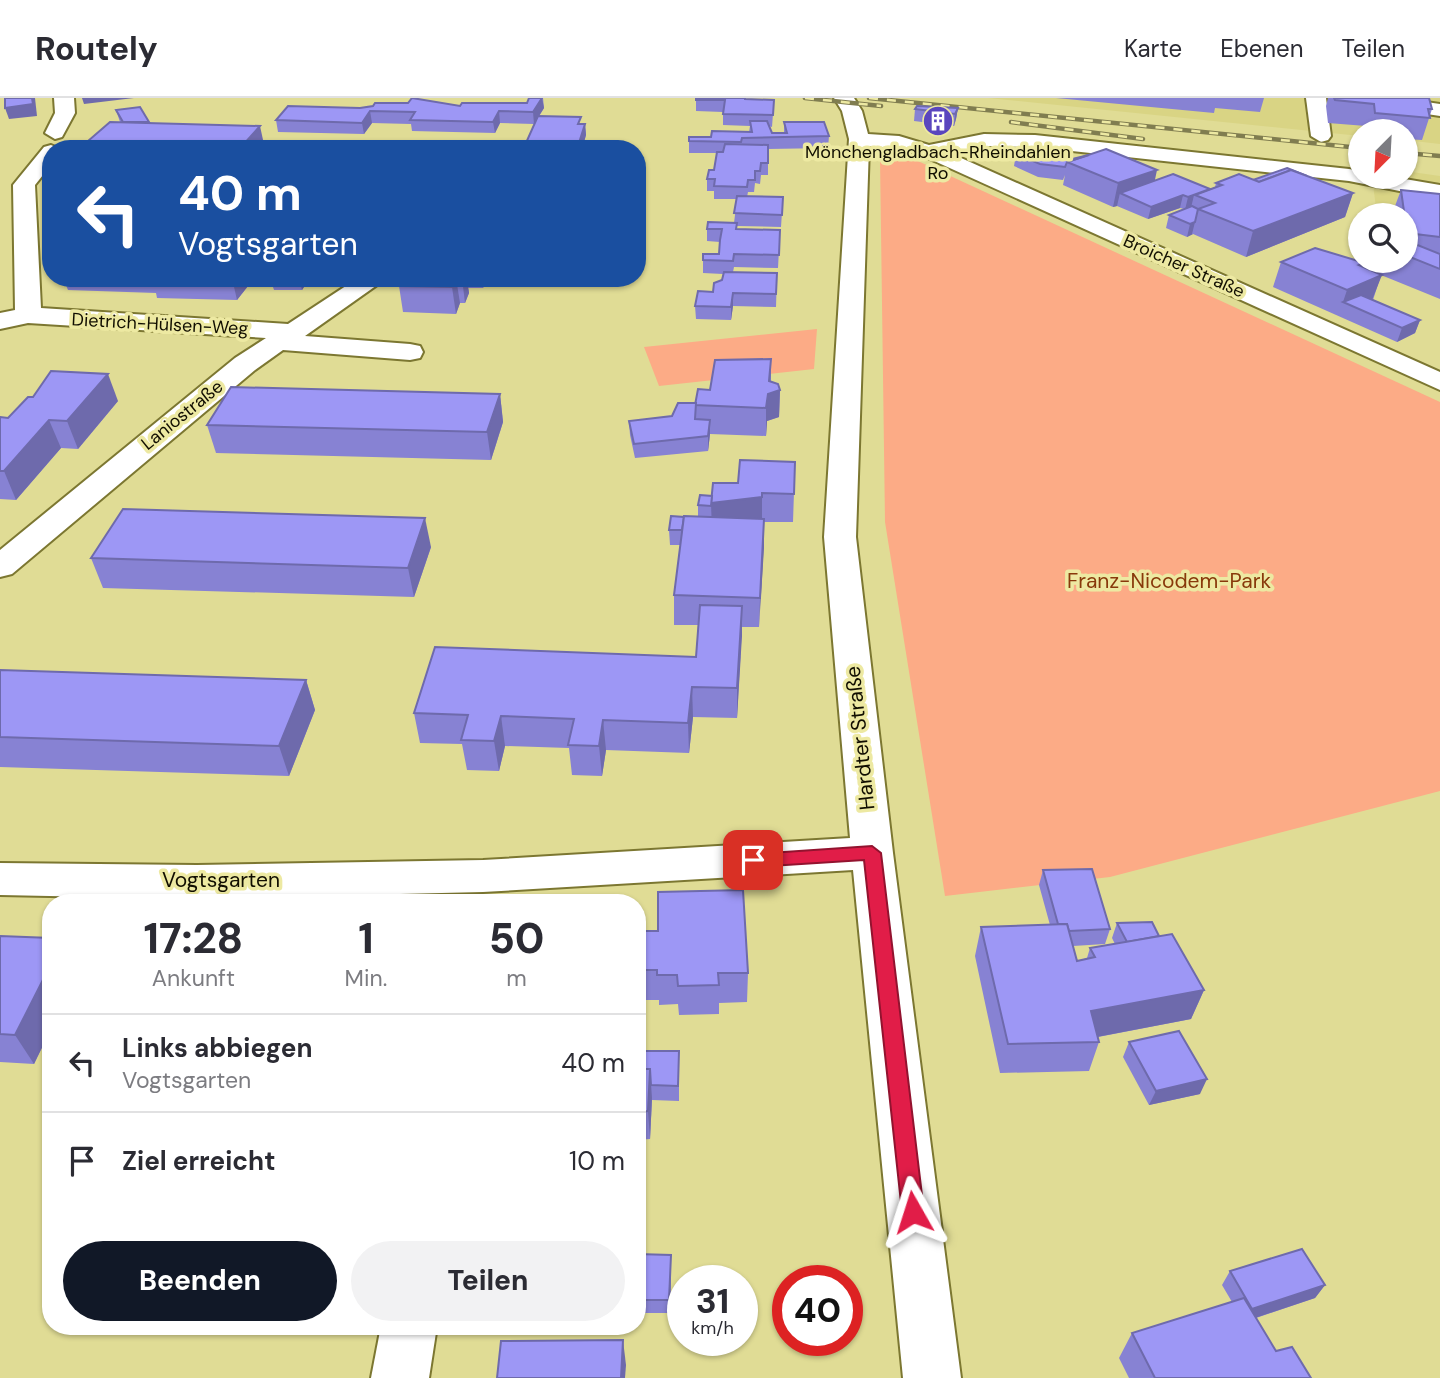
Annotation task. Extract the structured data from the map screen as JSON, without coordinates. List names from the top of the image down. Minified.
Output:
{"streets":{"street":["Broicher Straße","Dietrich-Hülsen-Weg","Laniostraße","Hardter Straße","Vogtsgarten"]},"crossings":[["Broicher Straße","Hardter Straße"],["Dietrich-Hülsen-Weg","Laniostraße"],["Hardter Straße","Vogtsgarten"]],"parks":["Franz-Nicodem-Park"],"places":{"building":["Mönchengladbach-Rheindahlen Ro"]},"north":"bottom left","page":{"header":"Routely","nav":["Karte","Ebenen","Teilen"],"turn":["40 m","Vogtsgarten"],"eta":["17:28","Ankunft","1","Min.","50","m"],"list":[{"name":"Links abbiegen","note":"Vogtsgarten","value":"40 m"},{"name":"Ziel erreicht","value":"10 m"}],"buttons":["Beenden","Teilen"],"speed":"31 km/h","limit":"40"}}
